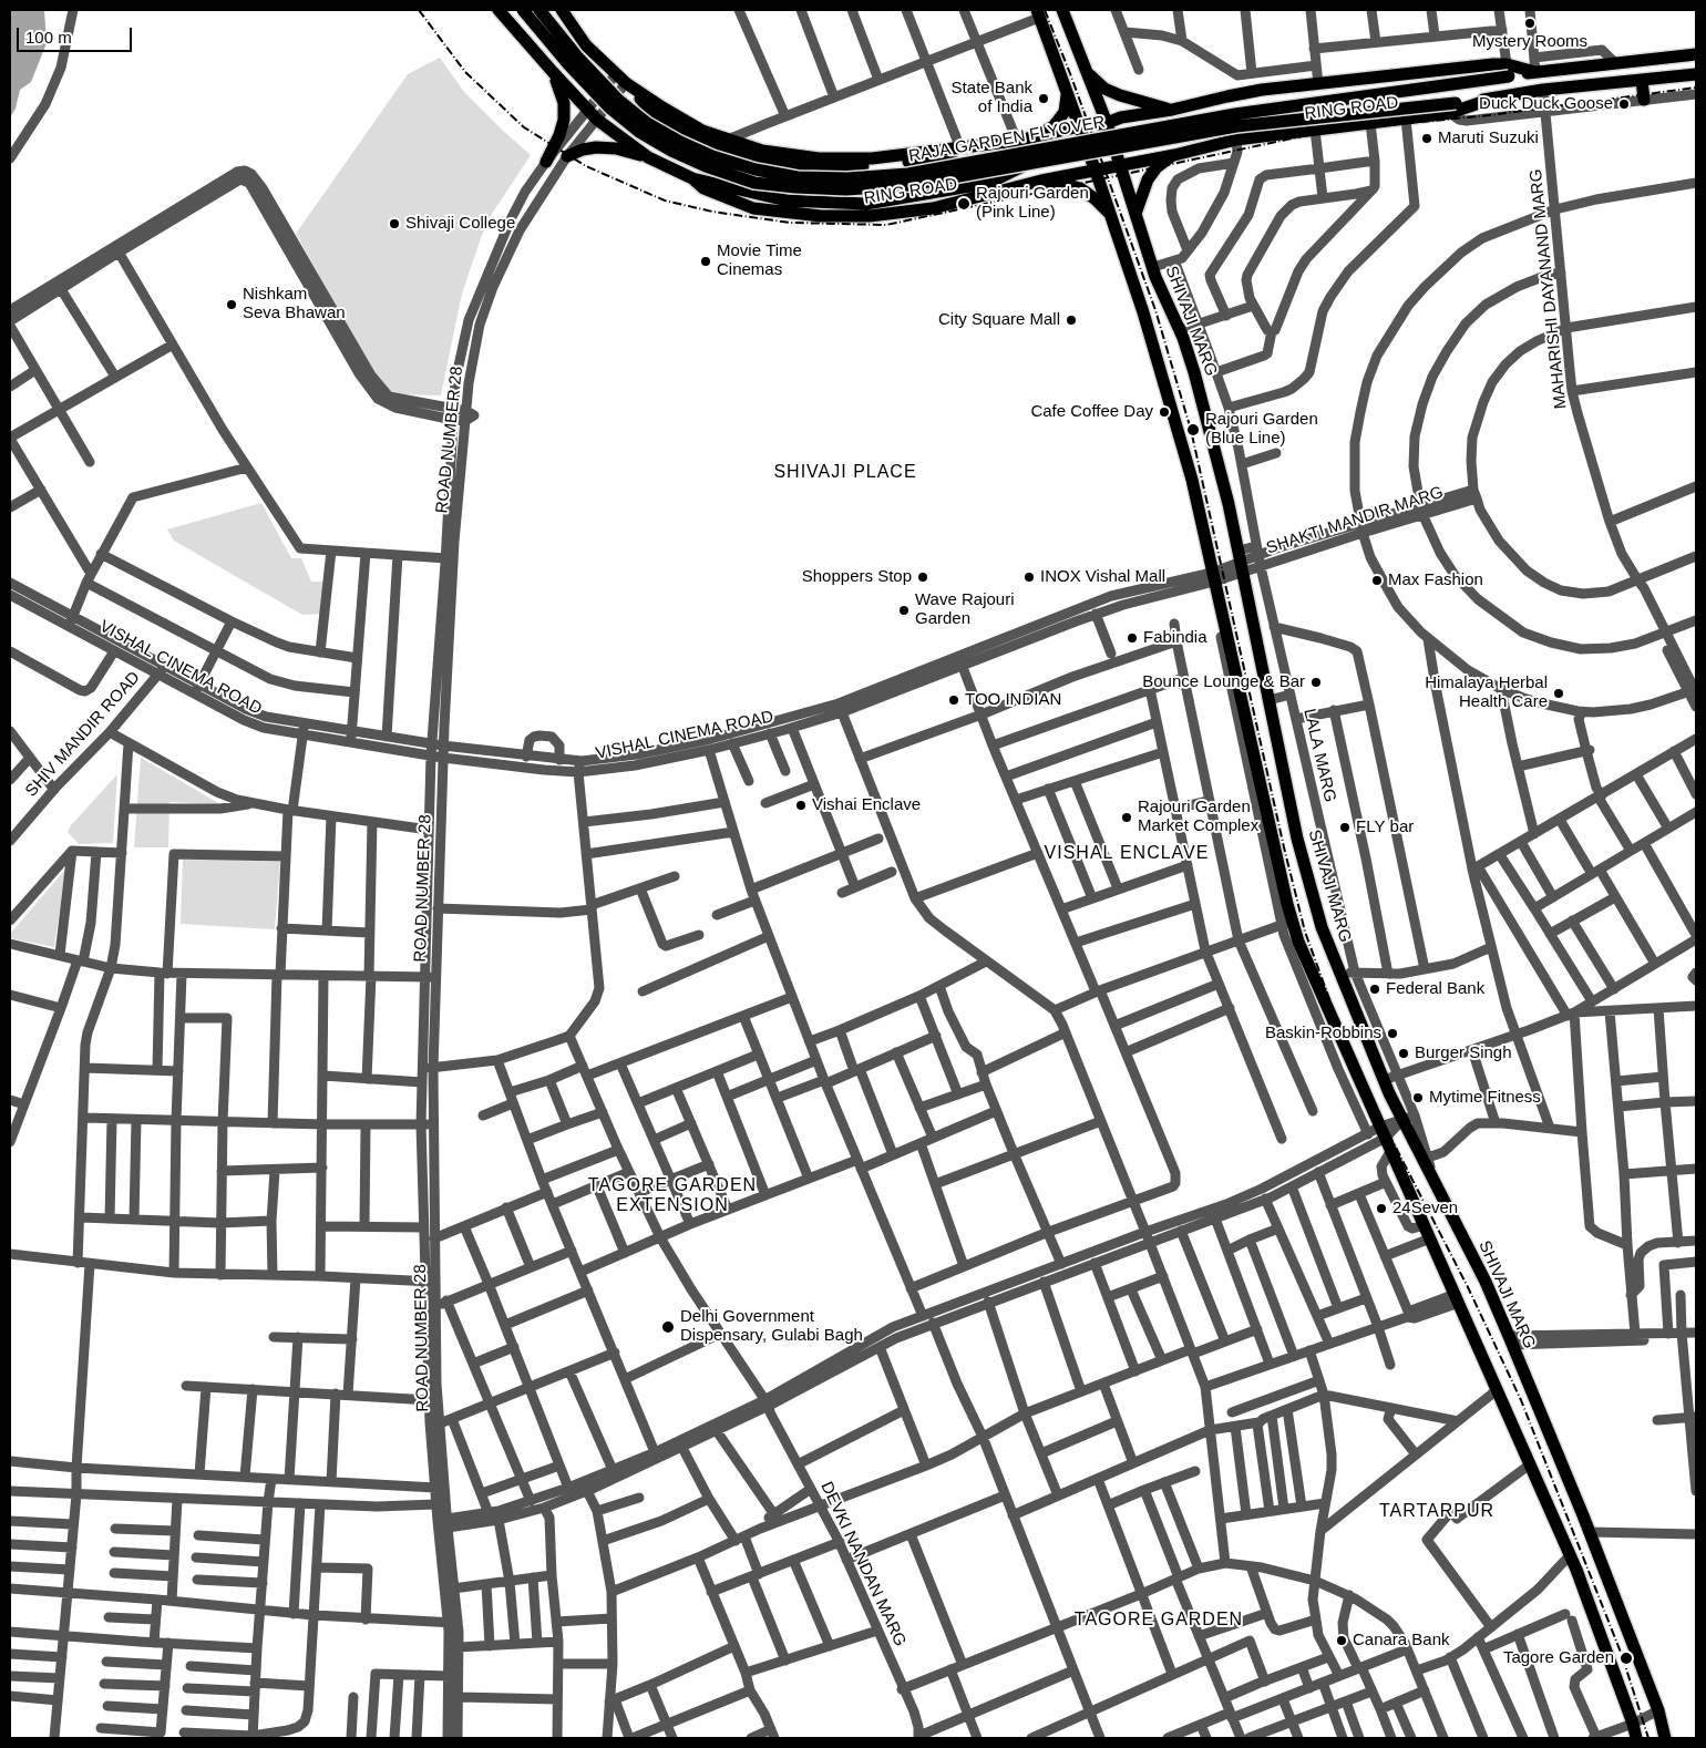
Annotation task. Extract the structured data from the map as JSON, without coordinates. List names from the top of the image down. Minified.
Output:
{"streets":{"main road":["RING ROAD","RAJA GARDEN FLYOVER","SHIVAJI MARG"],"street":["MAHARISHI DAYANAND MARG","ROAD NUMBER 28","SHAKTI MANDIR MARG","VISHAL CINEMA ROAD","SHIV MANDIR ROAD","LALA MARG","DEVKI NANDAN MARG"]},"crossings":[["RING ROAD","RAJA GARDEN FLYOVER"],["RING ROAD","SHIVAJI MARG"],["RING ROAD","ROAD NUMBER 28"],["RAJA GARDEN FLYOVER","MAHARISHI DAYANAND MARG"],["SHIVAJI MARG","SHAKTI MANDIR MARG"],["SHIVAJI MARG","VISHAL CINEMA ROAD"],["SHIVAJI MARG","LALA MARG"],["ROAD NUMBER 28","VISHAL CINEMA ROAD"],["SHAKTI MANDIR MARG","VISHAL CINEMA ROAD"],["SHAKTI MANDIR MARG","LALA MARG"],["VISHAL CINEMA ROAD","SHIV MANDIR ROAD"]],"districts":["SHIVAJI PLACE","VISHAL ENCLAVE","TAGORE GARDEN EXTENSION","TARTARPUR","TAGORE GARDEN"],"places":["Mystery Rooms","State Bank of India","Duck Duck Goose","Maruti Suzuki","Rajouri Garden (Pink Line)","Shivaji College","Movie Time Cinemas","Nishkam Seva Bhawan","City Square Mall","Cafe Coffee Day","Rajouri Garden (Blue Line)","Shoppers Stop","INOX Vishal Mall","Max Fashion","Wave Rajouri Garden","Fabindia","Bounce Lounge & Bar","Himalaya Herbal Health Care","TOO INDIAN","Vishai Enclave","Rajouri Garden Market Complex","FLY bar","Federal Bank","Baskin-Robbins","Burger Singh","Mytime Fitness","24Seven","Delhi Government Dispensary, Gulabi Bagh","Canara Bank","Tagore Garden"],"scale_bar":"100 m"}
